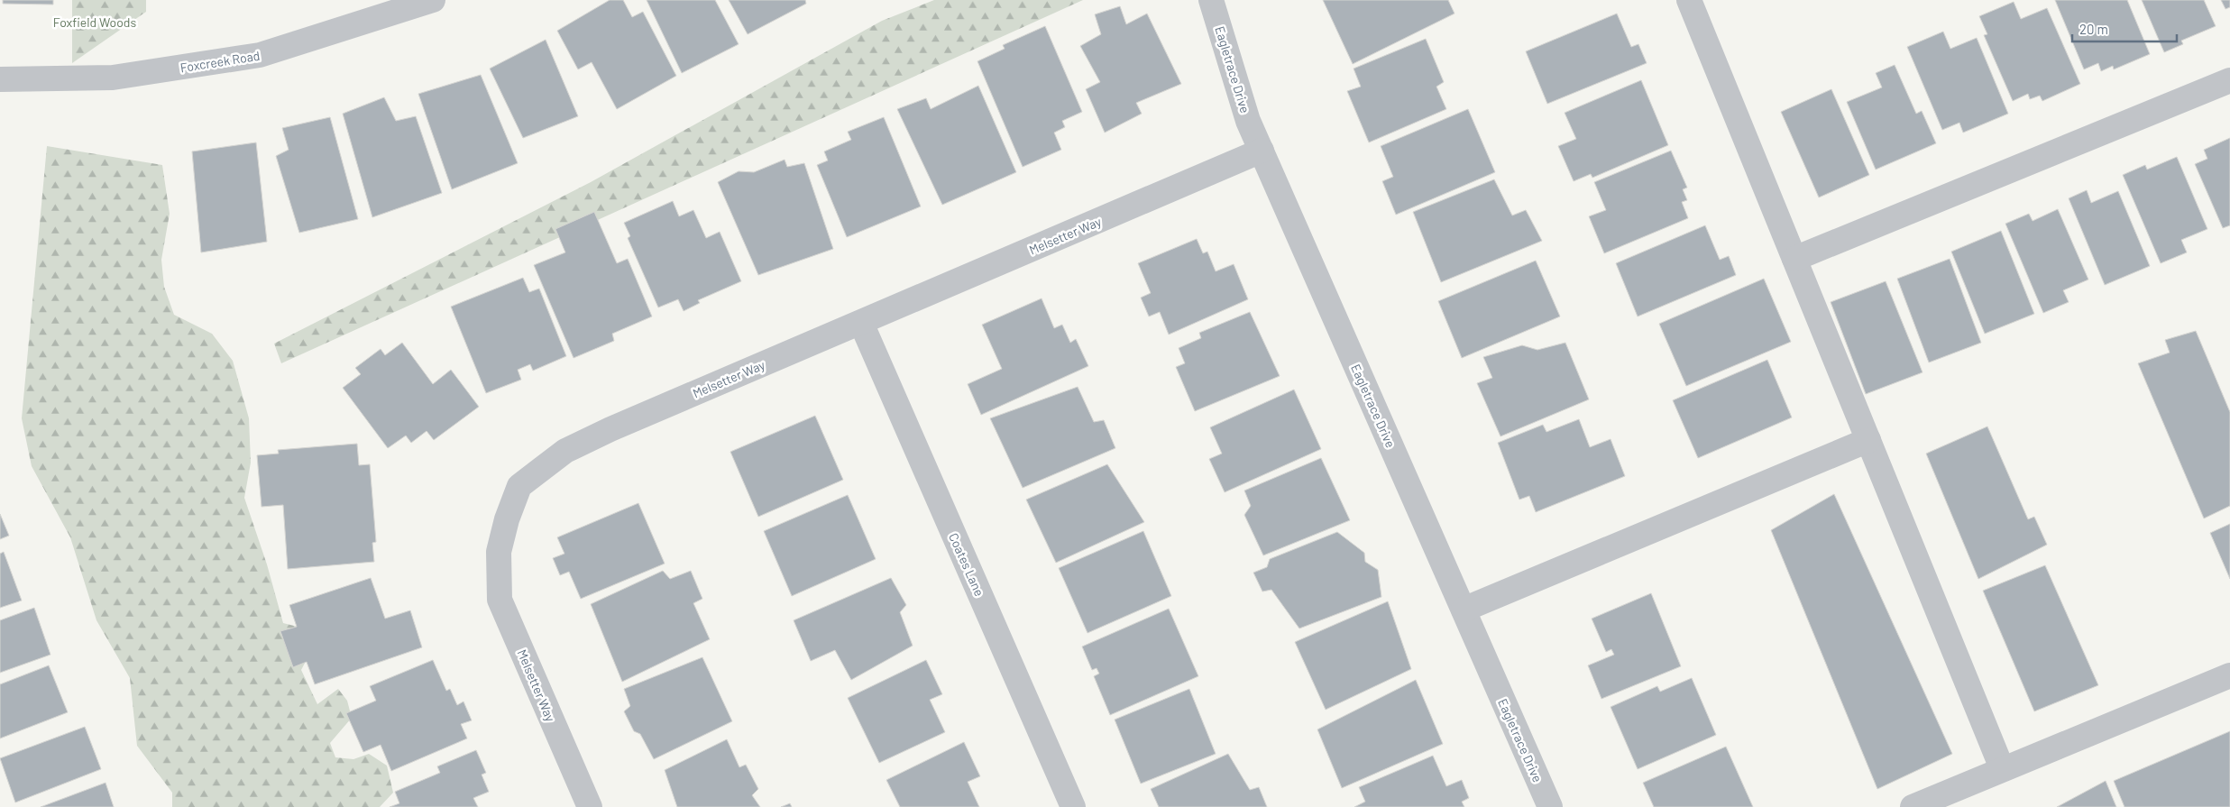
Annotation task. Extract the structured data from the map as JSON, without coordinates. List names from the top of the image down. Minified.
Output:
{"streets":{"street":["Foxcreek Road","Eagletrace Drive","Melsetter Way","Coates Lane"]},"crossings":[["Eagletrace Drive","Melsetter Way"],["Melsetter Way","Coates Lane"]],"parks":["Foxfield Woods"],"scale_bar":"20 m"}
